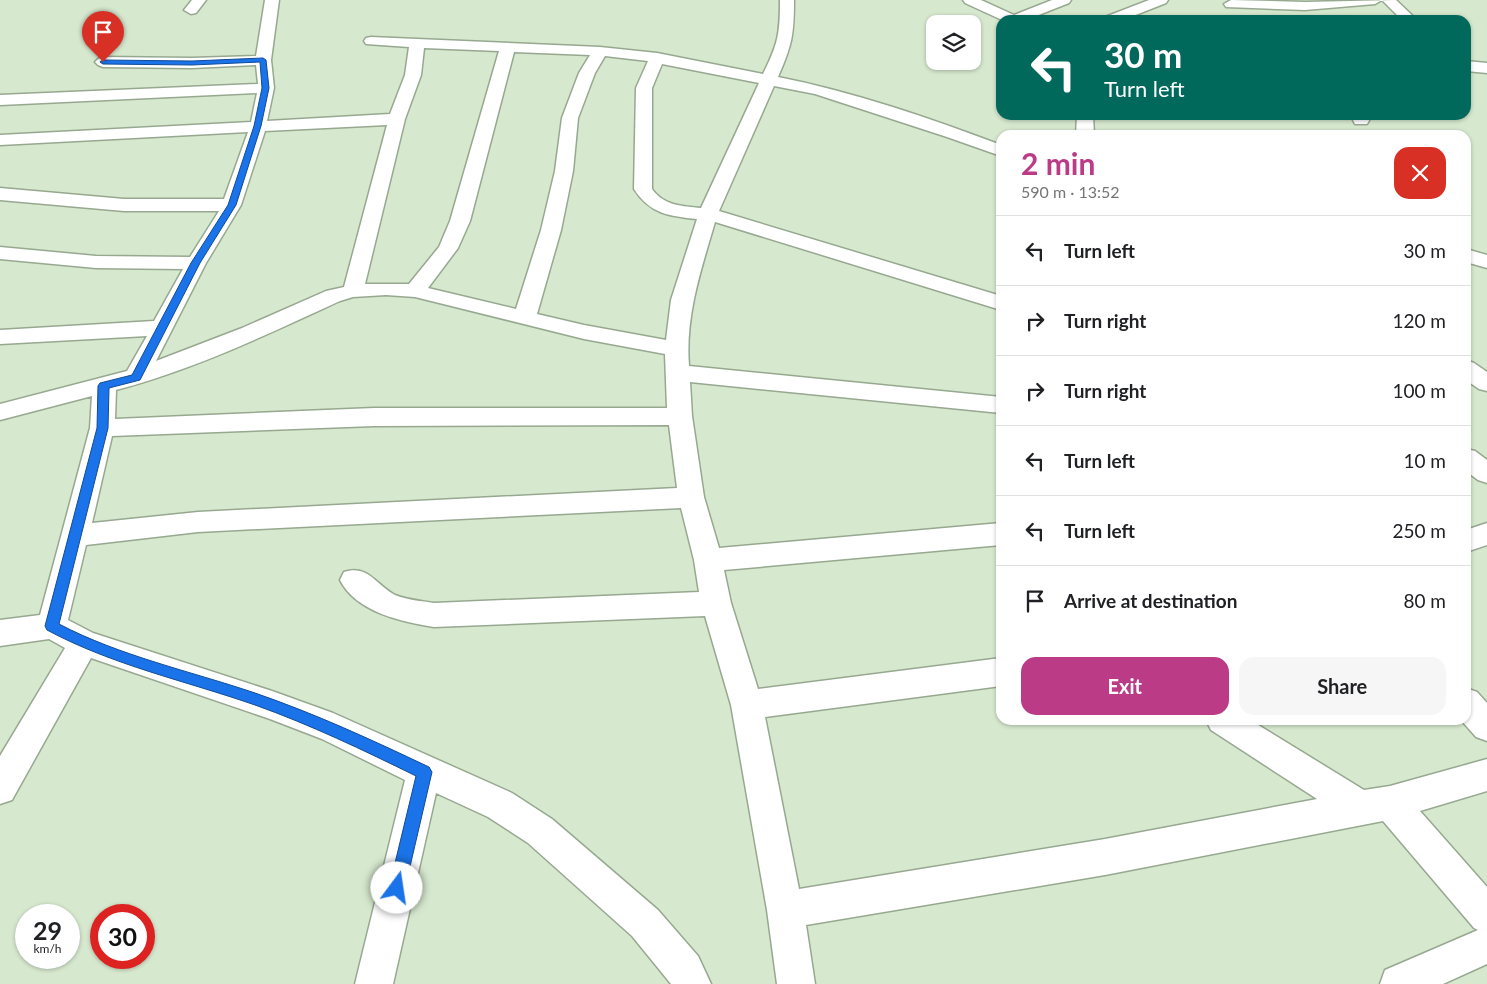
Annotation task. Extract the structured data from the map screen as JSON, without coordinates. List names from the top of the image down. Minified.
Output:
{"page":{"turn":["30 m","Turn left"],"heading":["2 min","590 m · 13:52"],"list":[{"name":"Turn left","value":"30 m"},{"name":"Turn right","value":"120 m"},{"name":"Turn right","value":"100 m"},{"name":"Turn left","value":"10 m"},{"name":"Turn left","value":"250 m"},{"name":"Arrive at destination","value":"80 m"}],"buttons":["Exit","Share"],"speed":"29 km/h","limit":"30"}}
